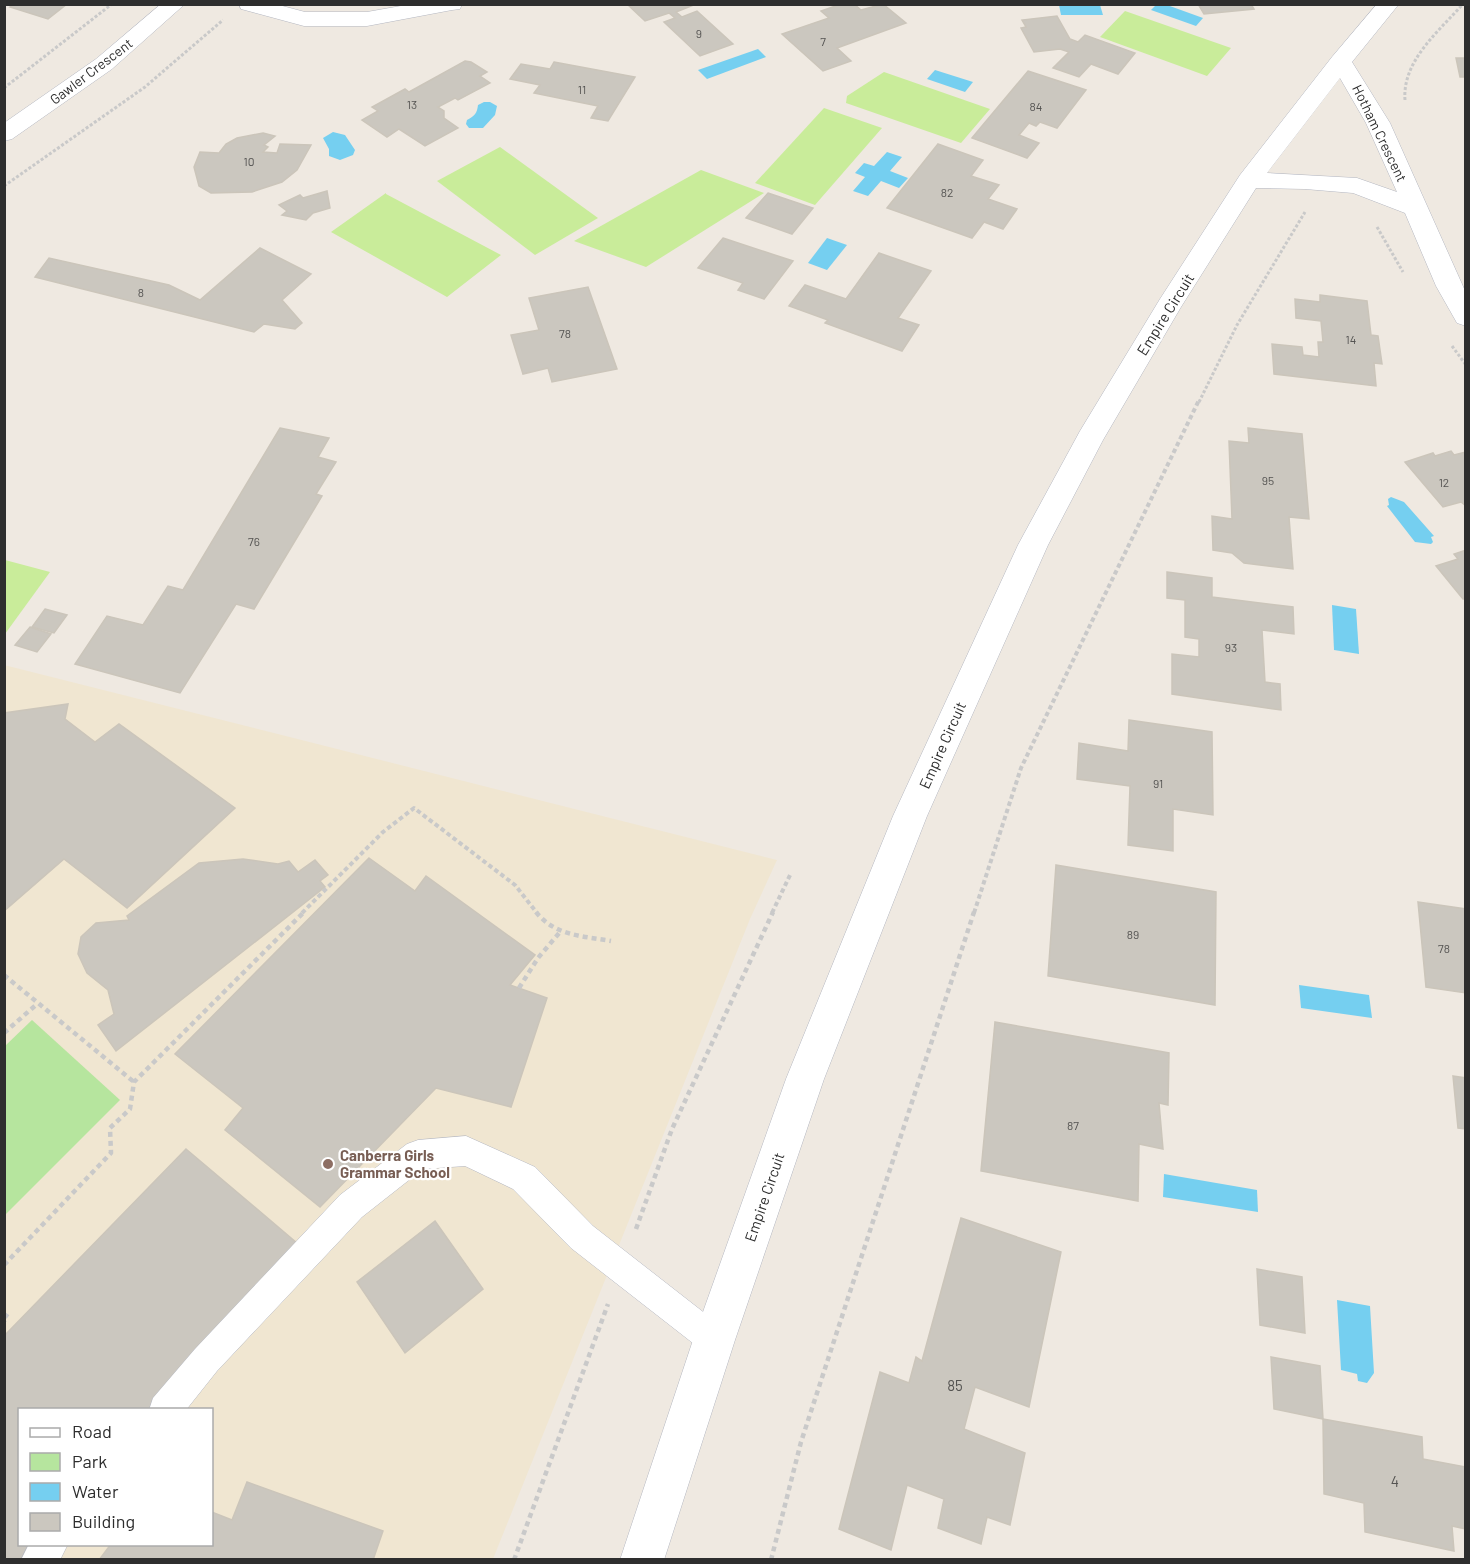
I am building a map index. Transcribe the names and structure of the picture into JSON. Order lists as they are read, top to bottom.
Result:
{
  "streets": {
    "street": ["Gawler Crescent", "Hotham Crescent", "Empire Circuit"]
  },
  "crossings": [
    ["Hotham Crescent", "Empire Circuit"]
  ],
  "places": ["Canberra Girls Grammar School"],
  "house_numbers": [
    "9",
    "7",
    "11",
    "13",
    "84",
    "10",
    "82",
    "8",
    "78",
    "14",
    "95",
    "12",
    "76",
    "93",
    "91",
    "89",
    "78",
    "87",
    "85",
    "4"
  ],
  "legend": [
    "Road",
    "Park",
    "Water",
    "Building"
  ]
}
